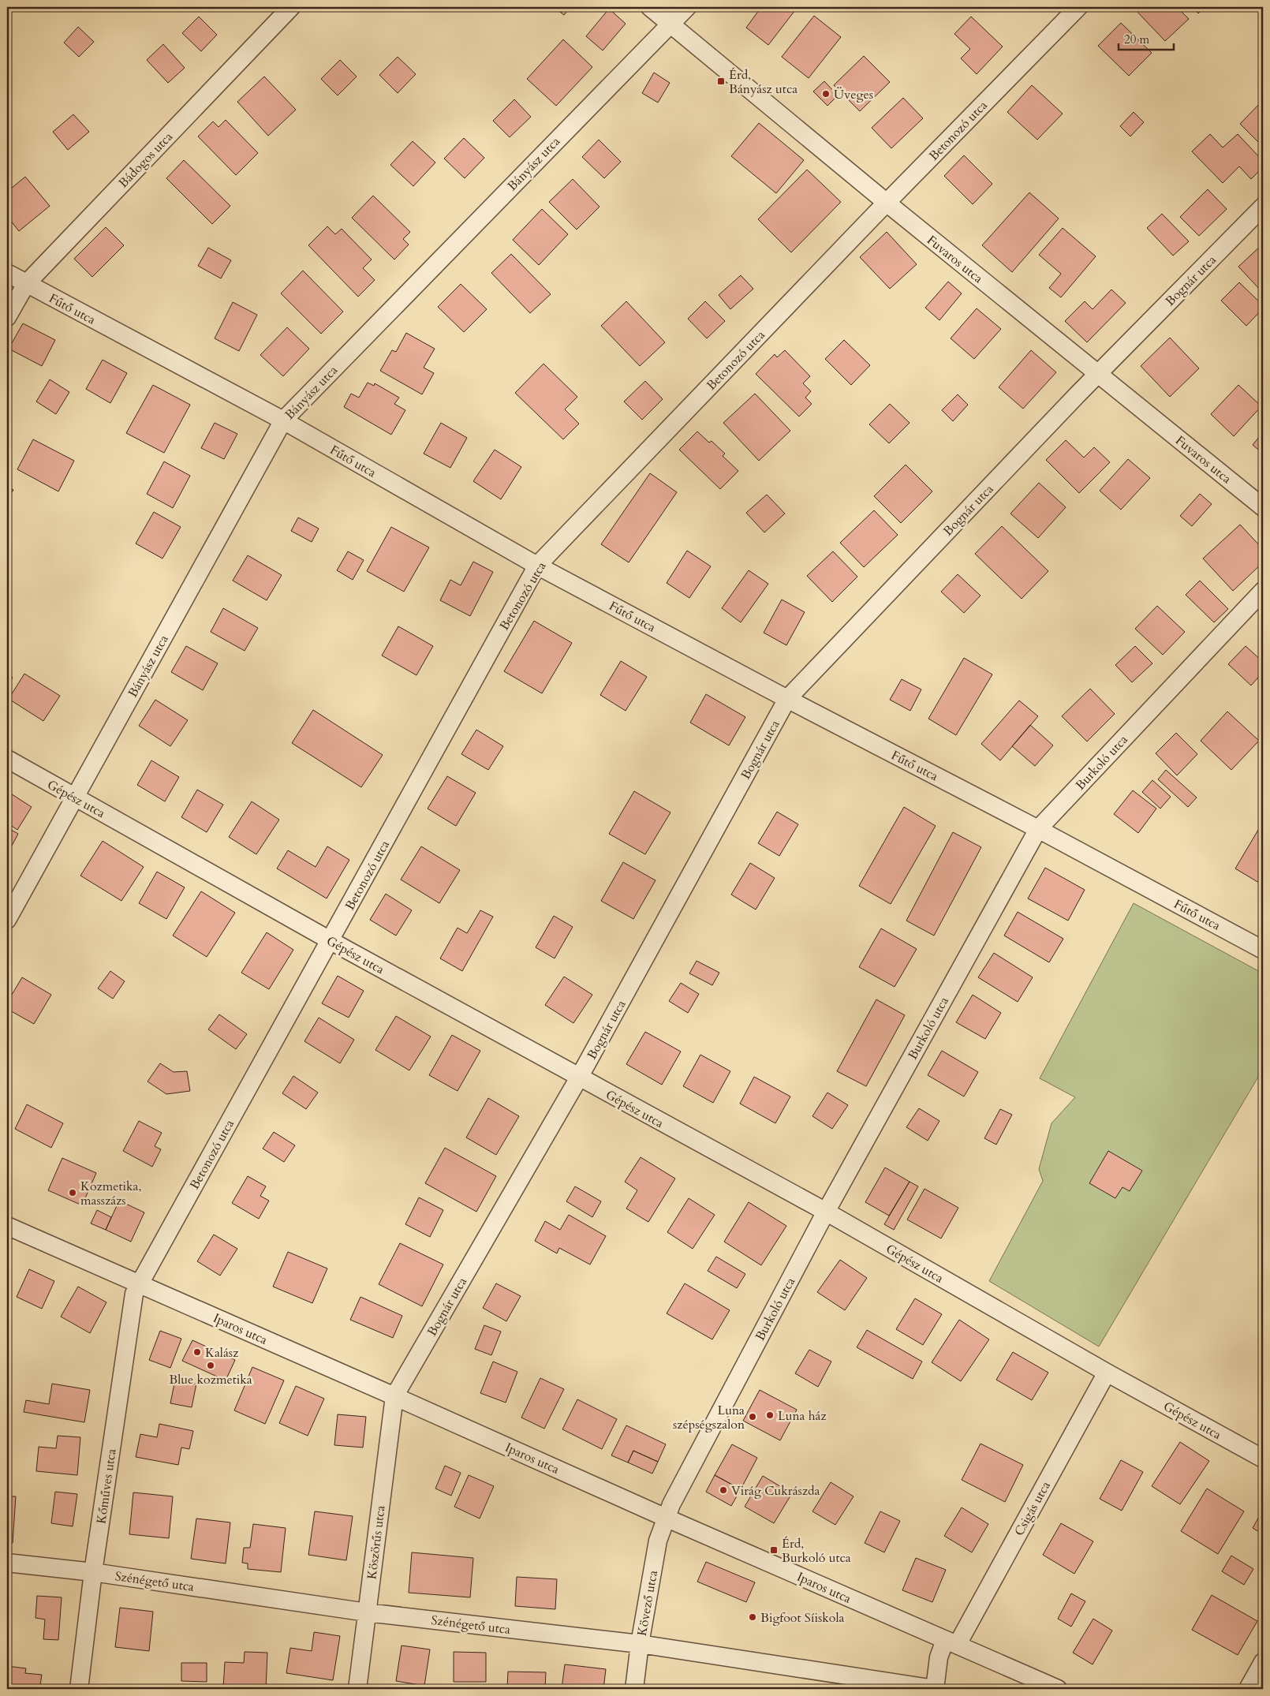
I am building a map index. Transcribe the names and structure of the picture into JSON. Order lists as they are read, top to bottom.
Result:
{
  "streets": {
    "street": [
      "Betonozó utca",
      "Bádogos utca",
      "Bányász utca",
      "Fuvaros utca",
      "Bognár utca",
      "Fűtő utca",
      "Burkoló utca",
      "Gépész utca",
      "Iparos utca",
      "Kőműves utca",
      "Csigás utca",
      "Köszörűs utca",
      "Szénégető utca",
      "Kövező utca"
    ]
  },
  "crossings": [
    ["Betonozó utca", "Fuvaros utca"],
    ["Betonozó utca", "Fűtő utca"],
    ["Betonozó utca", "Gépész utca"],
    ["Betonozó utca", "Iparos utca"],
    ["Betonozó utca", "Kőműves utca"],
    ["Bádogos utca", "Fűtő utca"],
    ["Bányász utca", "Fuvaros utca"],
    ["Bányász utca", "Fűtő utca"],
    ["Bányász utca", "Gépész utca"],
    ["Fuvaros utca", "Bognár utca"],
    ["Bognár utca", "Fűtő utca"],
    ["Bognár utca", "Gépész utca"],
    ["Bognár utca", "Iparos utca"],
    ["Bognár utca", "Köszörűs utca"],
    ["Fűtő utca", "Burkoló utca"],
    ["Burkoló utca", "Gépész utca"],
    ["Burkoló utca", "Iparos utca"],
    ["Burkoló utca", "Kövező utca"],
    ["Gépész utca", "Csigás utca"],
    ["Iparos utca", "Kőműves utca"],
    ["Iparos utca", "Csigás utca"],
    ["Iparos utca", "Köszörűs utca"],
    ["Iparos utca", "Kövező utca"],
    ["Kőműves utca", "Szénégető utca"],
    ["Csigás utca", "Szénégető utca"],
    ["Köszörűs utca", "Szénégető utca"],
    ["Szénégető utca", "Kövező utca"]
  ],
  "places": {
    "transit": ["Érd, Bányász utca", "Érd, Burkoló utca"],
    "other": [
      "Üveges",
      "Kozmetika, masszázs",
      "Kalász",
      "Blue kozmetika",
      "Luna ház",
      "Luna szépségszalon",
      "Virág Cukrászda",
      "Bigfoot Síiskola"
    ]
  },
  "scale_bar": "20 m"
}
